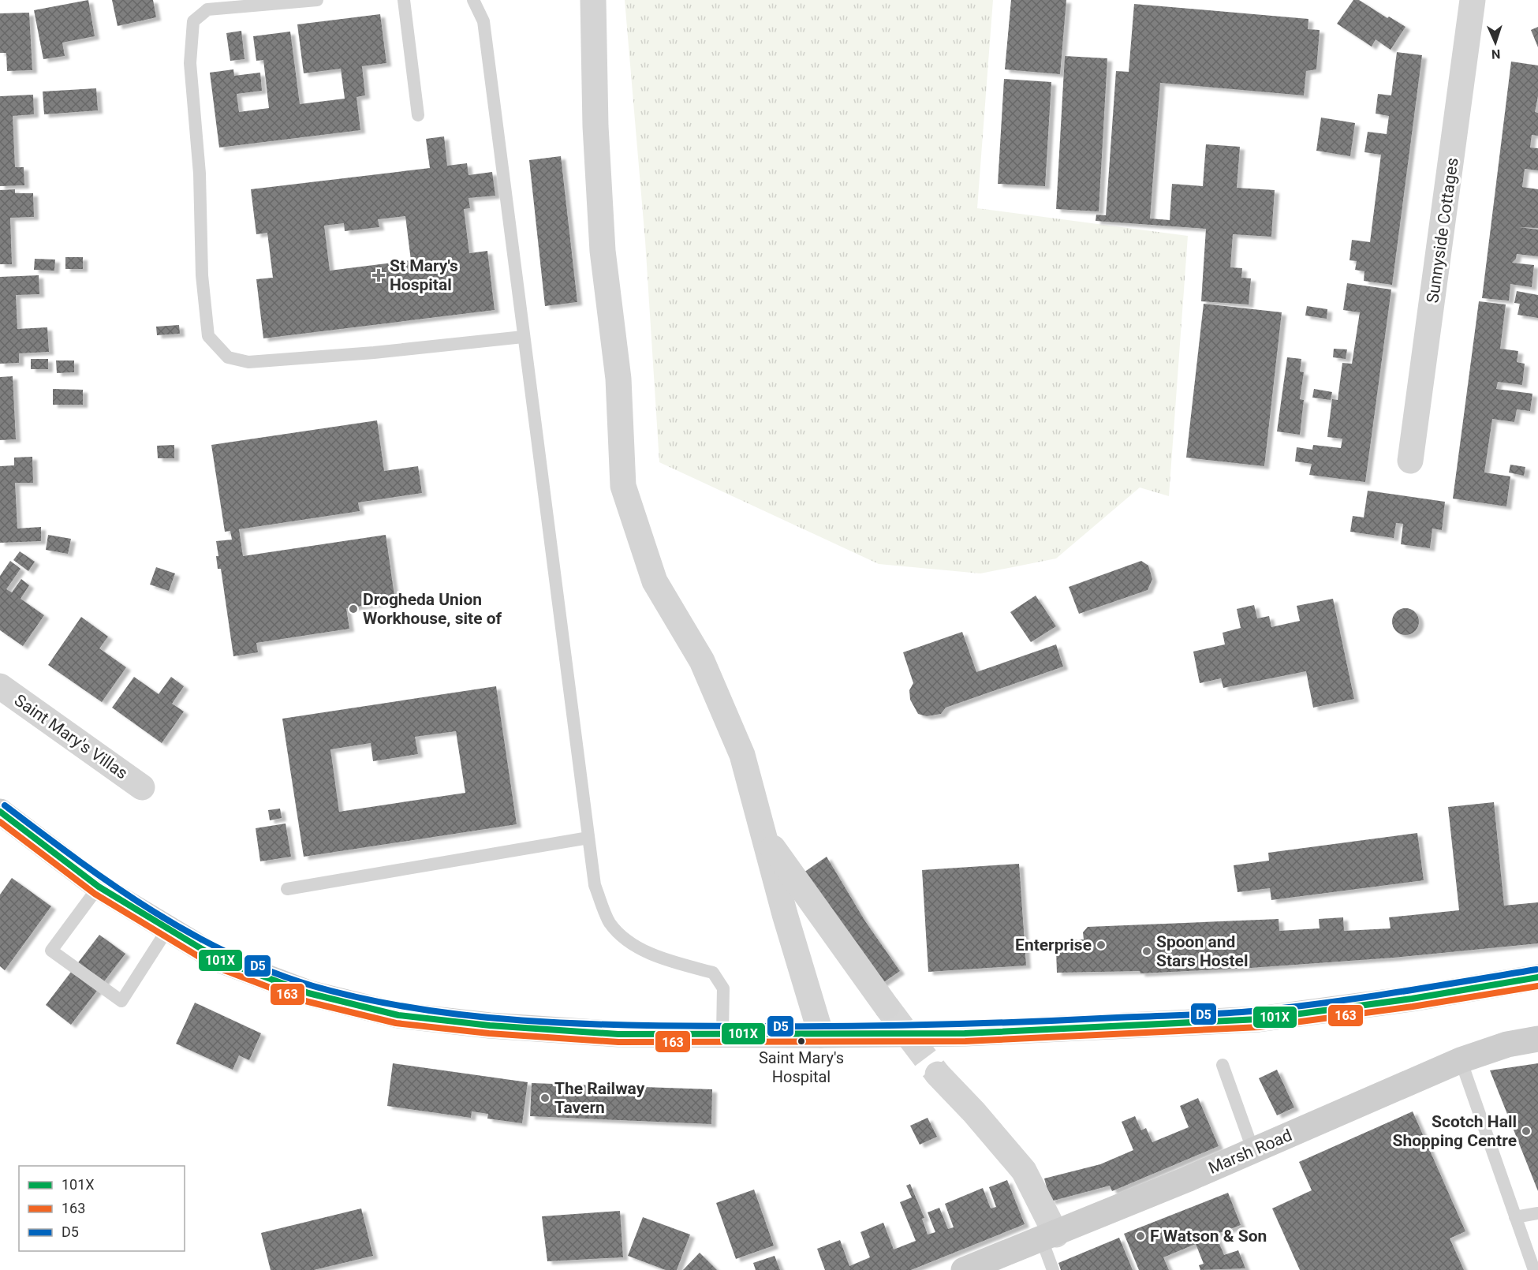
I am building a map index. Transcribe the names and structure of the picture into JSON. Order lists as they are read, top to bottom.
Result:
{
  "streets": {
    "main road": ["Marsh Road"],
    "street": ["Sunnyside Cottages", "Saint Mary's Villas"]
  },
  "places": {
    "health": ["St Mary's Hospital"],
    "other": [
      "Drogheda Union Workhouse, site of",
      "Enterprise",
      "Spoon and Stars Hostel",
      "Saint Mary's Hospital",
      "The Railway Tavern",
      "Scotch Hall Shopping Centre",
      "F Watson & Son"
    ]
  },
  "lines": ["transit line D5", "transit line 101X", "transit line 163"],
  "legend": ["101X", "163", "D5"],
  "north": "bottom"
}
